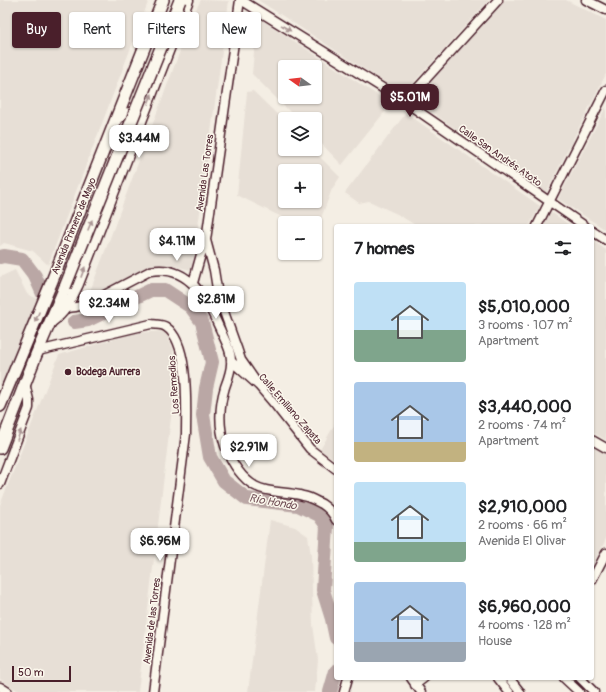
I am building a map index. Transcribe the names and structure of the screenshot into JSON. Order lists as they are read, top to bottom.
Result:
{
  "streets": {
    "highway": ["Avenida Primero de Mayo"],
    "street": [
      "Calle San Andrés Atoto",
      "Avenida Las Torres",
      "Los Remedios",
      "Calle Emiliano Zapata",
      "Avenida de las Torres"
    ]
  },
  "crossings": [
    ["Calle San Andrés Atoto", "Avenida Las Torres"],
    ["Avenida Las Torres", "Calle Emiliano Zapata"],
    ["Avenida Primero de Mayo", "Los Remedios"],
    ["Los Remedios", "Avenida de las Torres"]
  ],
  "one_way": ["Calle San Andrés Atoto"],
  "water": ["Río Hondo"],
  "places": ["Bodega Aurrera"],
  "scale_bar": "50 m",
  "north": "left",
  "page": {
    "chip": [
      "Buy",
      "Rent",
      "Filters",
      "New"
    ],
    "map_buttons": ["+", "−"],
    "price": [
      "$5.01M",
      "$3.44M",
      "$4.11M",
      "$2.81M",
      "$2.34M",
      "$2.91M",
      "$6.96M"
    ],
    "heading": "7 homes",
    "list": [
      {
        "name": "$5,010,000",
        "note": "3 rooms · 107 m² · Apartment"
      },
      {
        "name": "$3,440,000",
        "note": "2 rooms · 74 m² · Apartment"
      },
      {
        "name": "$2,910,000",
        "note": "2 rooms · 66 m² · Avenida El Olivar"
      },
      {
        "name": "$6,960,000",
        "note": "4 rooms · 128 m² · House"
      }
    ],
    "scale": "50 m"
  }
}
